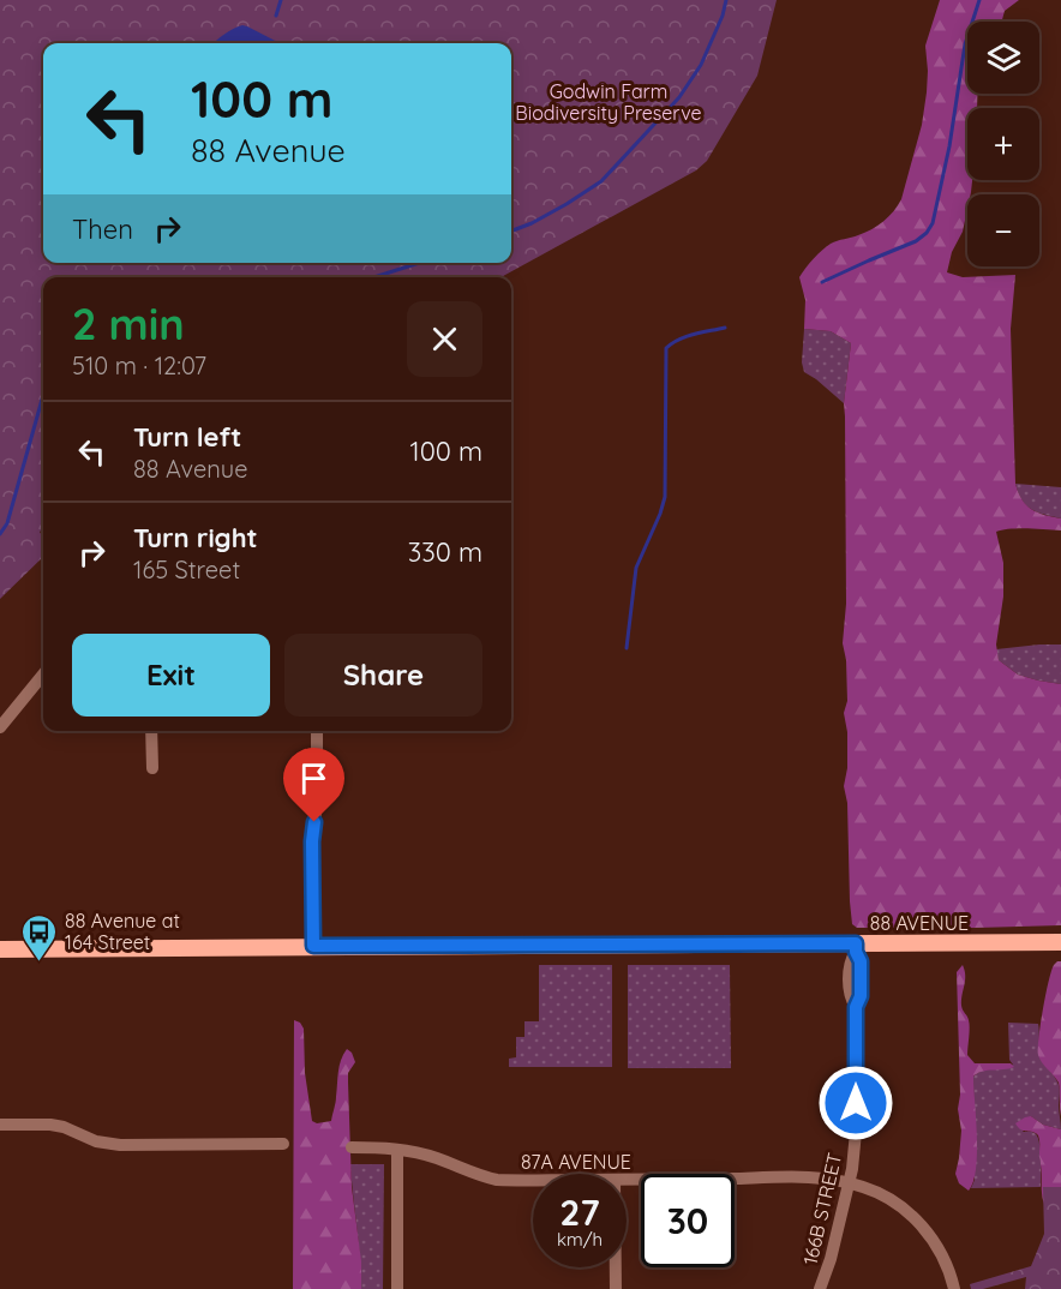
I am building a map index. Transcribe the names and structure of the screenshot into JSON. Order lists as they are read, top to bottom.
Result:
{
  "streets": {
    "main road": ["88 AVENUE"],
    "street": ["87A AVENUE", "166B STREET"]
  },
  "crossings": [
    ["88 AVENUE", "166B STREET"],
    ["87A AVENUE", "166B STREET"]
  ],
  "parks": ["Godwin Farm Biodiversity Preserve"],
  "places": {
    "bus stop": ["88 Avenue at 164 Street"]
  },
  "page": {
    "map_buttons": ["+", "−"],
    "turn": ["100 m", "88 Avenue"],
    "then": "Then",
    "heading": ["2 min", "510 m · 12:07"],
    "list": [
      {
        "name": "Turn left",
        "note": "88 Avenue",
        "value": "100 m"
      },
      {
        "name": "Turn right",
        "note": "165 Street",
        "value": "330 m"
      }
    ],
    "buttons": ["Exit", "Share"],
    "speed": "27 km/h",
    "limit": "30"
  }
}
